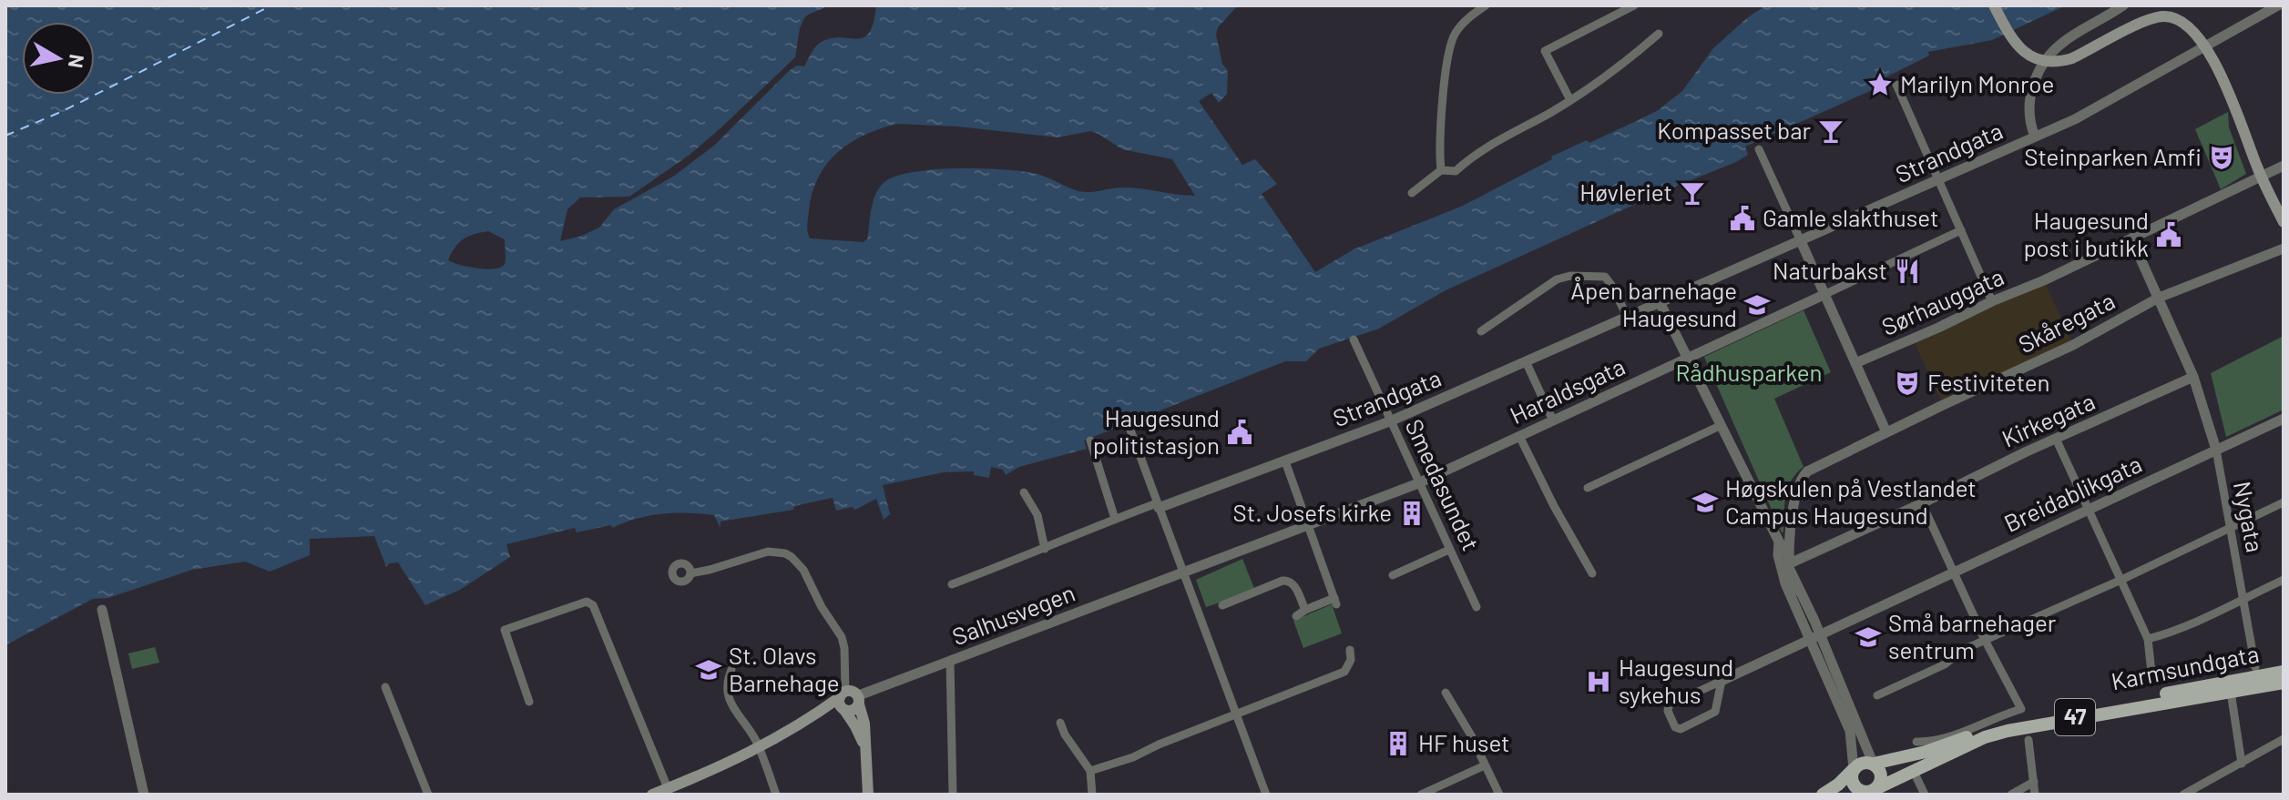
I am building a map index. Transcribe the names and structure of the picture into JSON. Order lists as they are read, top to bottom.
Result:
{
  "streets": {
    "main road": ["Karmsundgata", "47"],
    "street": [
      "Strandgata",
      "Sørhauggata",
      "Skåregata",
      "Haraldsgata",
      "Kirkegata",
      "Smedasundet",
      "Breidablikgata",
      "Nygata",
      "Salhusvegen"
    ]
  },
  "crossings": [
    ["Strandgata", "Smedasundet"],
    ["Sørhauggata", "Nygata"],
    ["Skåregata", "Kirkegata"],
    ["Skåregata", "Nygata"],
    ["Haraldsgata", "Smedasundet"],
    ["Haraldsgata", "Salhusvegen"],
    ["Kirkegata", "Nygata"],
    ["Breidablikgata", "Nygata"],
    ["Karmsundgata", "47"]
  ],
  "parks": ["Rådhusparken"],
  "places": {
    "place": ["Marilyn Monroe"],
    "bar": ["Kompasset bar", "Høvleriet"],
    "theatre": ["Steinparken Amfi", "Festiviteten"],
    "public building": ["Gamle slakthuset", "Haugesund post i butikk", "Haugesund politistasjon"],
    "restaurant": ["Naturbakst"],
    "school or university": [
      "Åpen barnehage Haugesund",
      "Høgskulen på Vestlandet Campus Haugesund",
      "Små barnehager sentrum",
      "St. Olavs Barnehage"
    ],
    "building": ["St. Josefs kirke", "HF huset"],
    "hospital": ["Haugesund sykehus"]
  },
  "north": "right"
}
